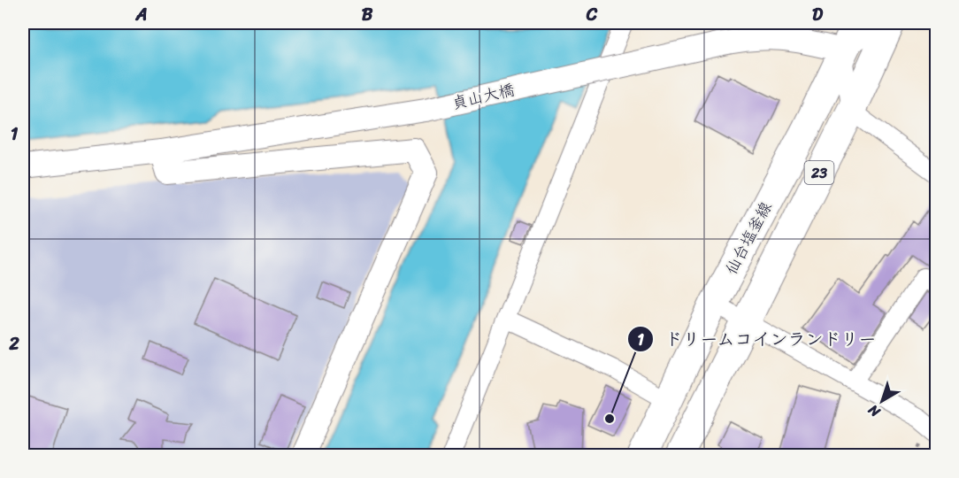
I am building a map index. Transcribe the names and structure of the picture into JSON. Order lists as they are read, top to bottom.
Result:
{
  "streets": {
    "main road": ["23", "仙台塩釜線"],
    "street": ["貞山大橋"]
  },
  "crossings": [
    ["貞山大橋", "仙台塩釜線"]
  ],
  "places": ["ドリームコインランドリー"],
  "north": "bottom left",
  "grid": {
    "columns": [
      "A",
      "B",
      "C",
      "D"
    ],
    "rows": ["1", "2"]
  }
}
